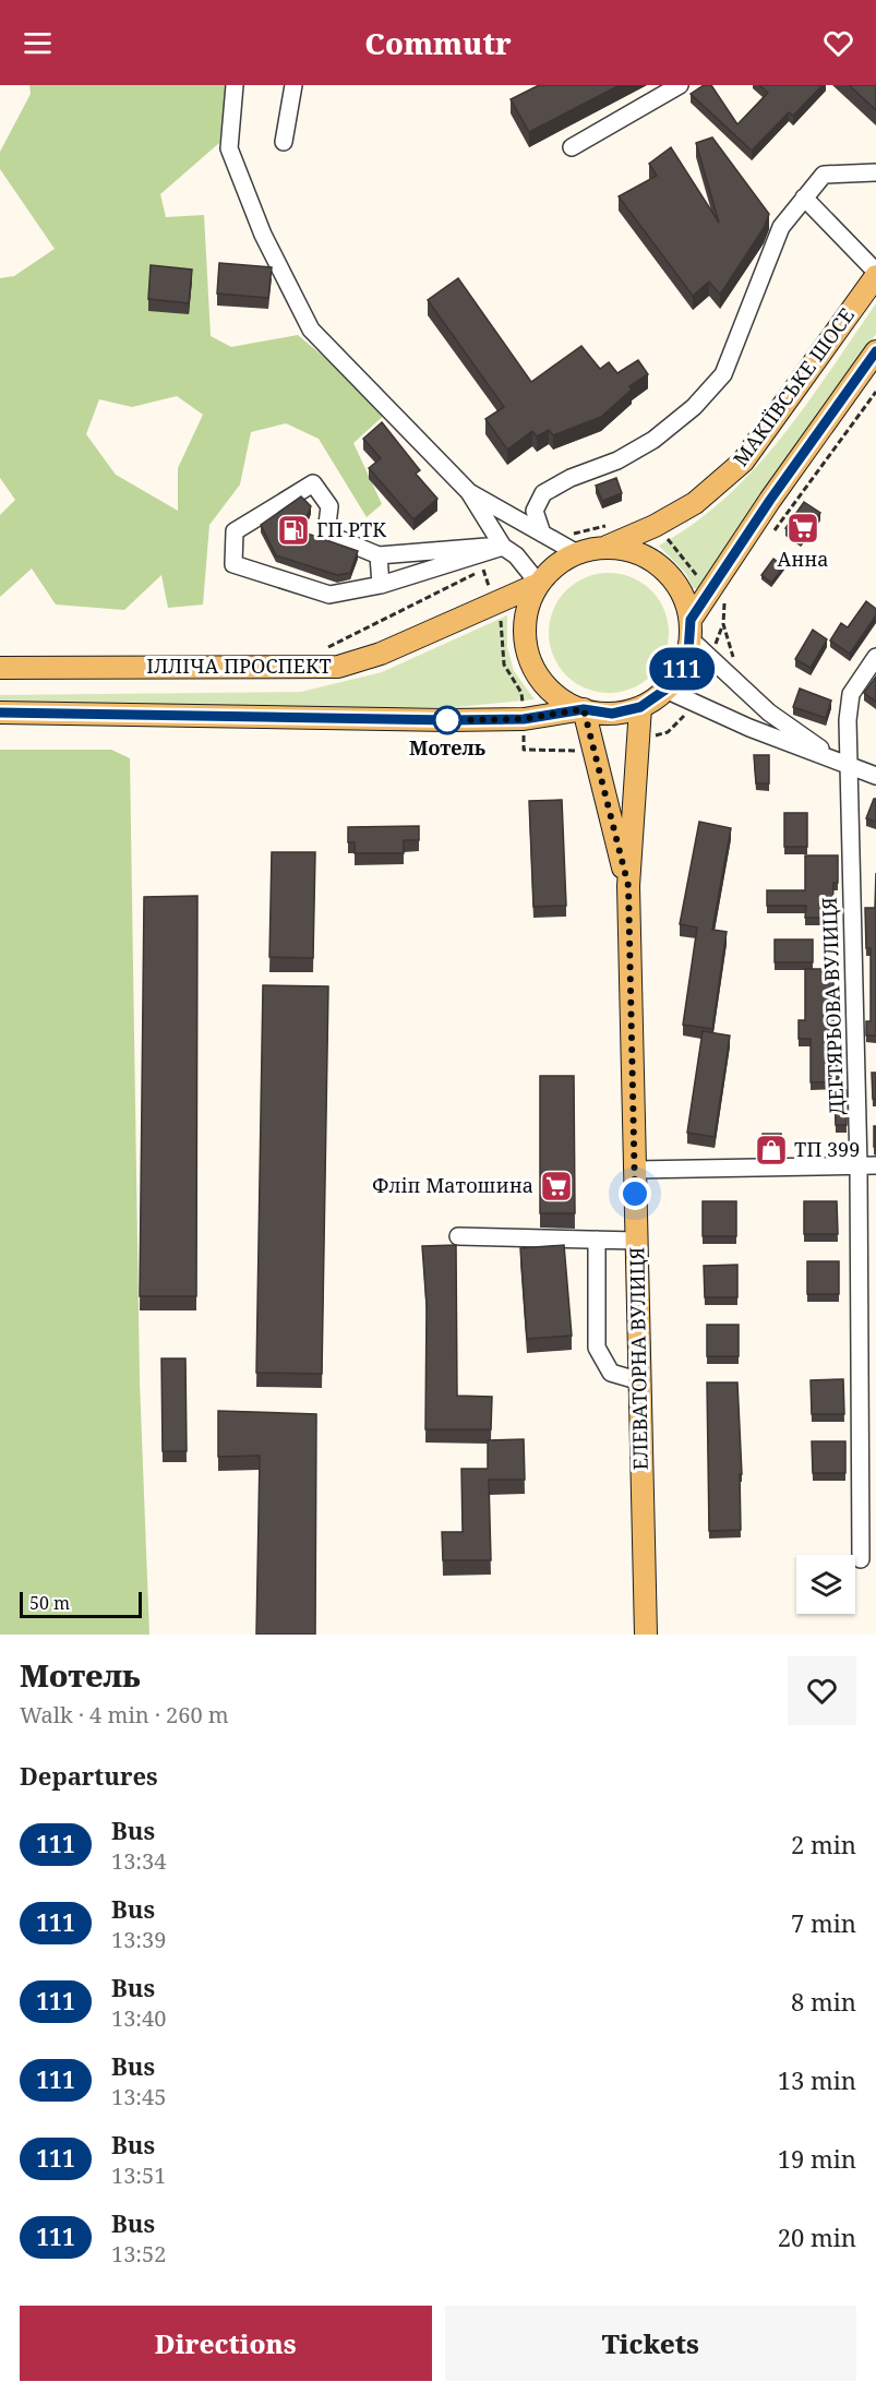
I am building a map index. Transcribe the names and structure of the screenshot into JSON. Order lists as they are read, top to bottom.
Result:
{
  "streets": {
    "main road": ["МАКІЇВСЬКЕ ШОСЕ", "ІЛЛІЧА ПРОСПЕКТ", "ЕЛЕВАТОРНА ВУЛИЦЯ"],
    "street": ["ДЕГТЯРЬОВА ВУЛИЦЯ"]
  },
  "crossings": [
    ["МАКІЇВСЬКЕ ШОСЕ", "ІЛЛІЧА ПРОСПЕКТ"],
    ["МАКІЇВСЬКЕ ШОСЕ", "ЕЛЕВАТОРНА ВУЛИЦЯ"],
    ["ІЛЛІЧА ПРОСПЕКТ", "ЕЛЕВАТОРНА ВУЛИЦЯ"]
  ],
  "places": {
    "supermarket": ["Анна", "Фліп Матошина"],
    "fuel station": ["ГП РТК"],
    "other": ["Мотель"],
    "shop": ["ТП 399"]
  },
  "lines": ["bus line 111"],
  "scale_bar": "50 m",
  "page": {
    "header": "Commutr",
    "on_map": "111",
    "scale": "50 m",
    "heading": [
      ["Мотель", "Walk · 4 min · 260 m"],
      "Departures"
    ],
    "list": [
      {
        "mark": "111",
        "name": "Bus",
        "note": "13:34",
        "value": "2 min"
      },
      {
        "mark": "111",
        "name": "Bus",
        "note": "13:39",
        "value": "7 min"
      },
      {
        "mark": "111",
        "name": "Bus",
        "note": "13:40",
        "value": "8 min"
      },
      {
        "mark": "111",
        "name": "Bus",
        "note": "13:45",
        "value": "13 min"
      },
      {
        "mark": "111",
        "name": "Bus",
        "note": "13:51",
        "value": "19 min"
      },
      {
        "mark": "111",
        "name": "Bus",
        "note": "13:52",
        "value": "20 min"
      }
    ],
    "buttons": ["Directions", "Tickets"]
  }
}
